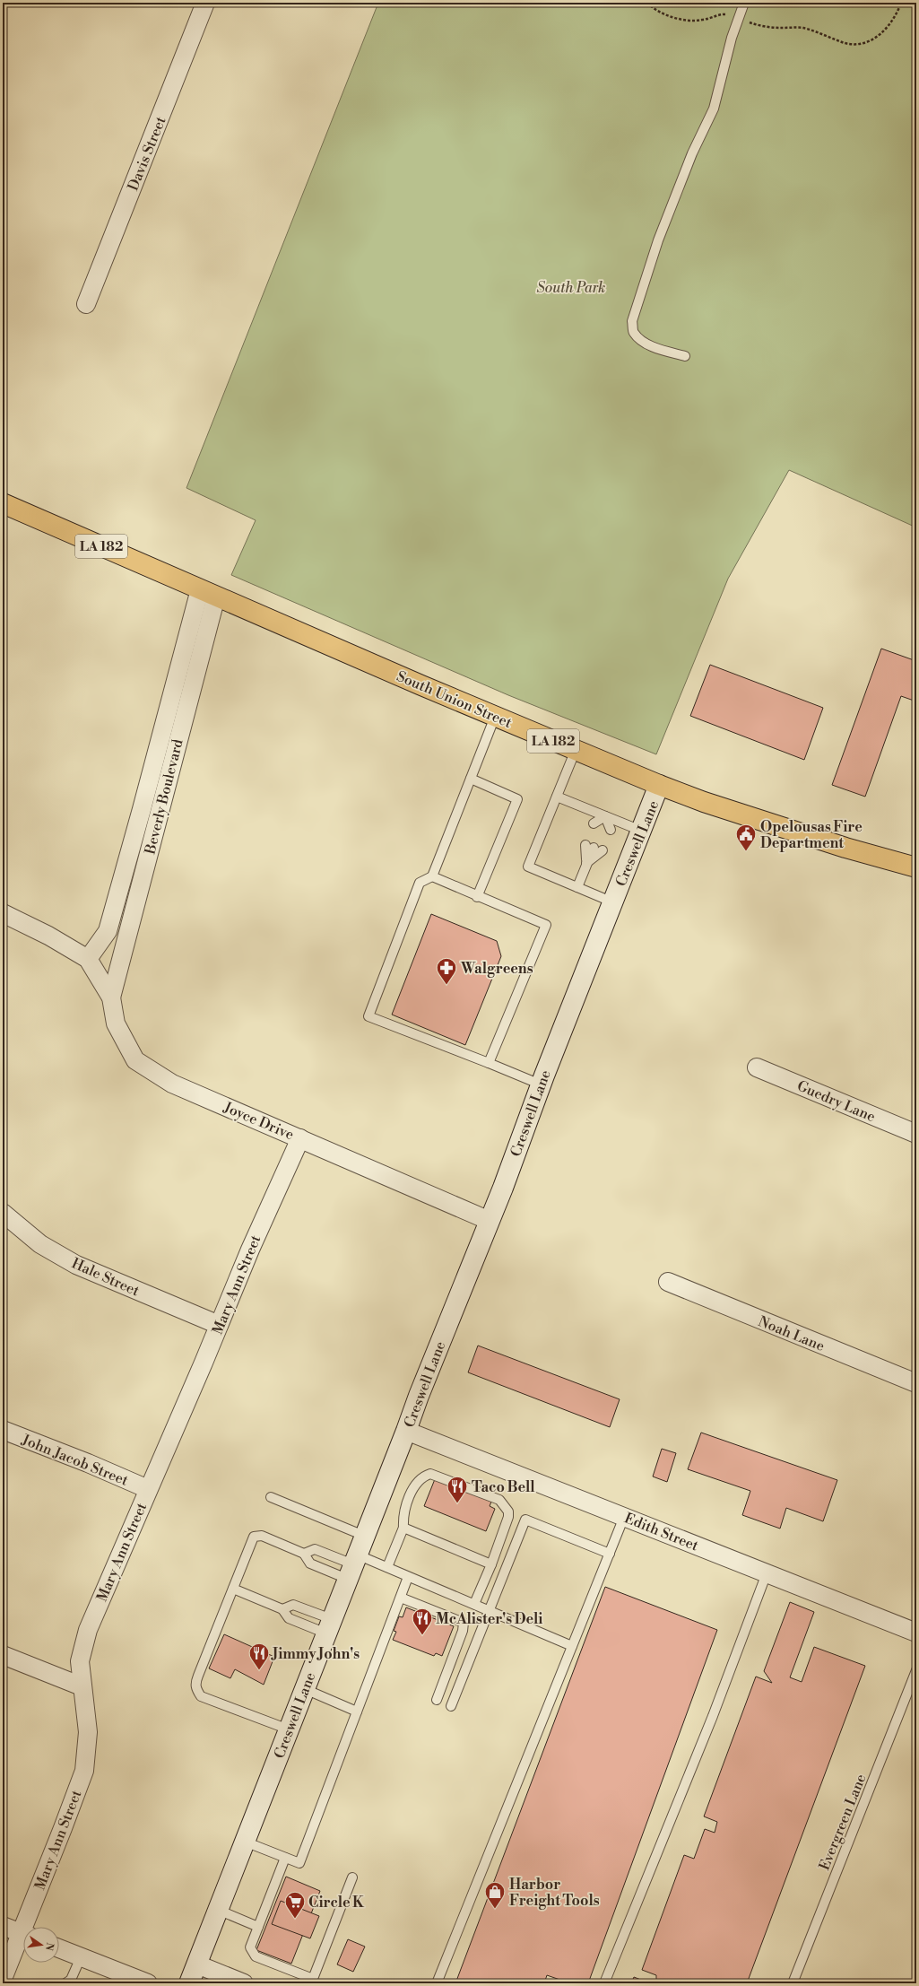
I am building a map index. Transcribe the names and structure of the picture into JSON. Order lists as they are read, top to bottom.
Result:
{
  "streets": {
    "main road": ["LA 182", "South Union Street", "Creswell Lane"],
    "street": [
      "Davis Street",
      "Beverly Boulevard",
      "Guedry Lane",
      "Joyce Drive",
      "Hale Street",
      "Mary Ann Street",
      "Noah Lane",
      "John Jacob Street",
      "Edith Street"
    ],
    "lane": ["Evergreen Lane"]
  },
  "crossings": [
    ["South Union Street", "Beverly Boulevard"],
    ["South Union Street", "Creswell Lane"],
    ["Beverly Boulevard", "Joyce Drive"],
    ["Creswell Lane", "Joyce Drive"],
    ["Creswell Lane", "Edith Street"],
    ["Joyce Drive", "Mary Ann Street"],
    ["Hale Street", "Mary Ann Street"],
    ["Mary Ann Street", "John Jacob Street"]
  ],
  "parks": ["South Park"],
  "places": {
    "public building": ["Opelousas Fire Department"],
    "pharmacy": ["Walgreens"],
    "restaurant": ["Taco Bell", "McAlister's Deli", "Jimmy John's"],
    "shop": ["Harbor Freight Tools"],
    "supermarket": ["Circle K"]
  },
  "north": "right"
}
